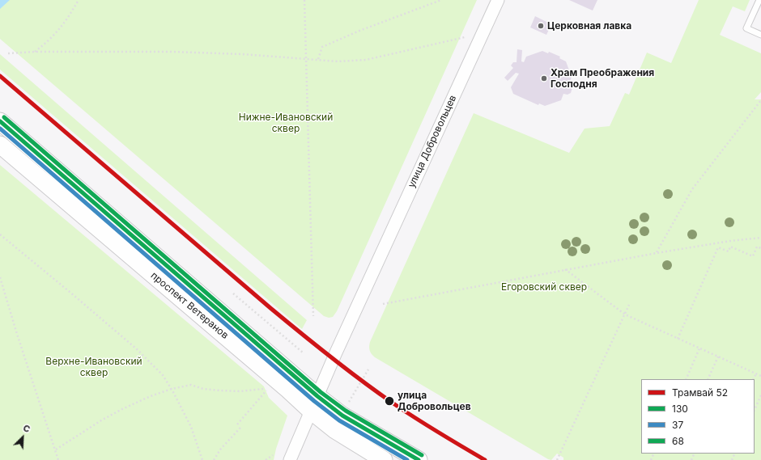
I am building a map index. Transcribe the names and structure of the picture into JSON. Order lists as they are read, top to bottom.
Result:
{
  "streets": {
    "main road": ["проспект Ветеранов"],
    "street": ["улица Добровольцев"]
  },
  "crossings": [
    ["улица Добровольцев", "проспект Ветеранов"]
  ],
  "parks": ["Нижне-Ивановский сквер", "Егоровский сквер", "Верхне-Ивановский сквер"],
  "places": ["Церковная лавка", "Храм Преображения Господня", "улица Добровольцев"],
  "lines": [
    "tram line 52",
    "transit line 68",
    "transit line 130",
    "transit line 37"
  ],
  "legend": [
    "Трамвай 52",
    "130",
    "37",
    "68"
  ],
  "north": "top right"
}
